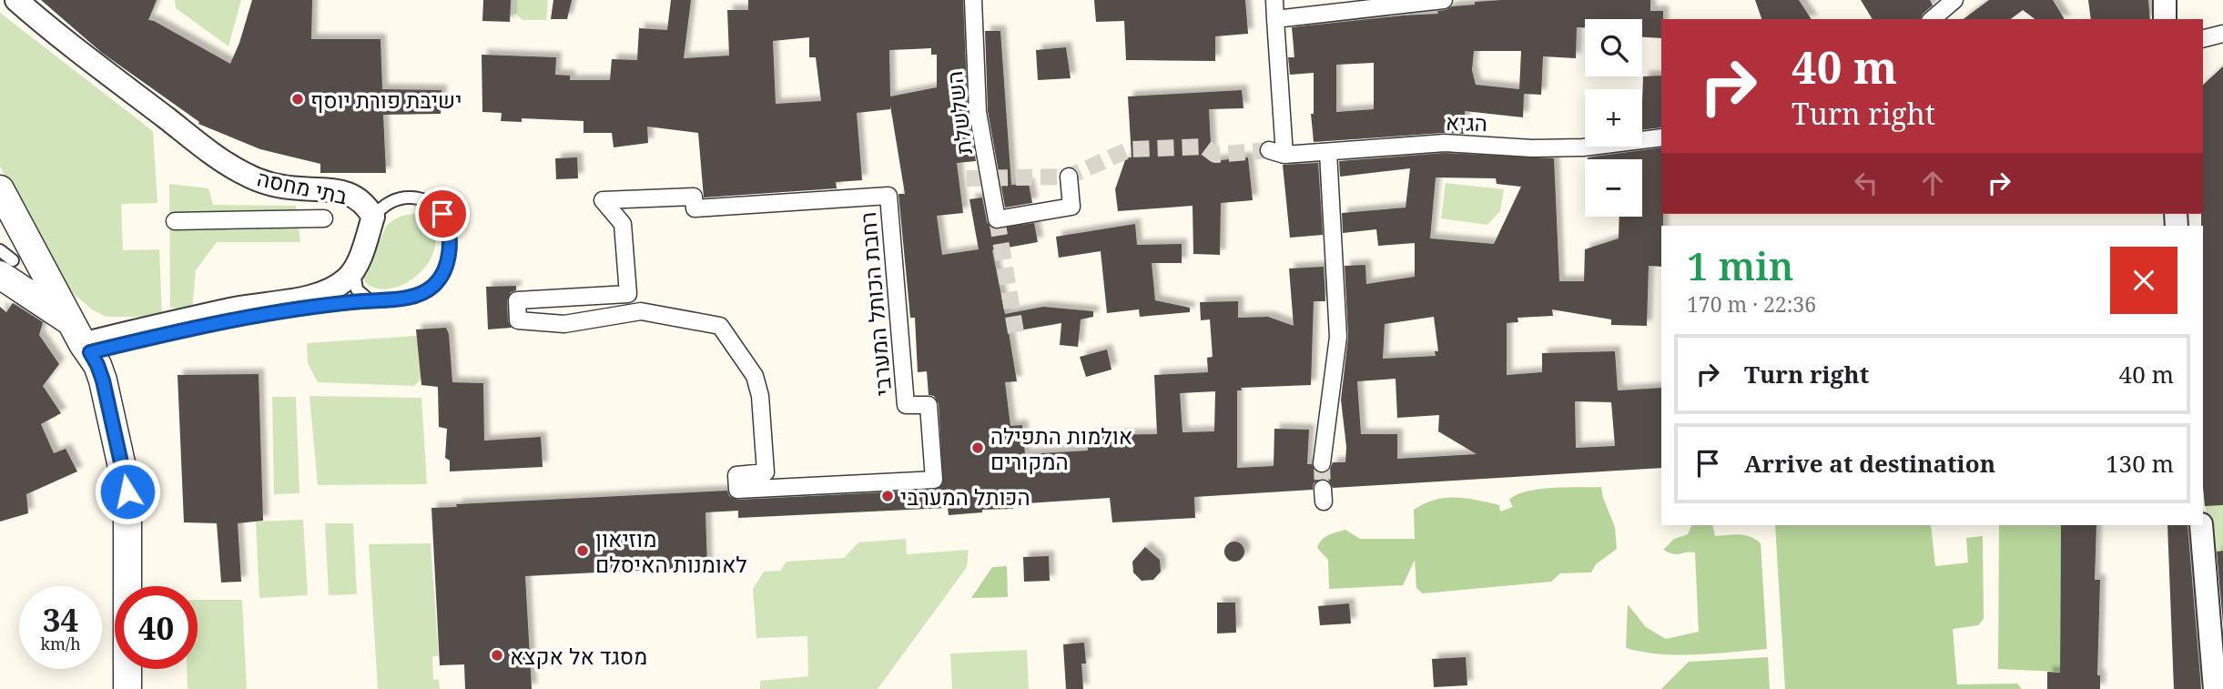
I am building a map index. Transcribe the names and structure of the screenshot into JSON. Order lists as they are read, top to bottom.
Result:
{
  "streets": {
    "street": [
      "השלשלת",
      "הגיא",
      "בתי מחסה",
      "רחבת הכותל המערבי"
    ]
  },
  "places": [
    "ישיבת פורת יוסף",
    "אולמות התפילה המקורים",
    "הכותל המערבי",
    "מוזיאון לאומנות האיסלם",
    "מסגד אל אקצא"
  ],
  "page": {
    "map_buttons": ["+", "−"],
    "turn": ["40 m", "Turn right"],
    "heading": ["1 min", "170 m · 22:36"],
    "list": [
      {
        "name": "Turn right",
        "value": "40 m"
      },
      {
        "name": "Arrive at destination",
        "value": "130 m"
      }
    ],
    "speed": "34 km/h",
    "limit": "40"
  }
}
